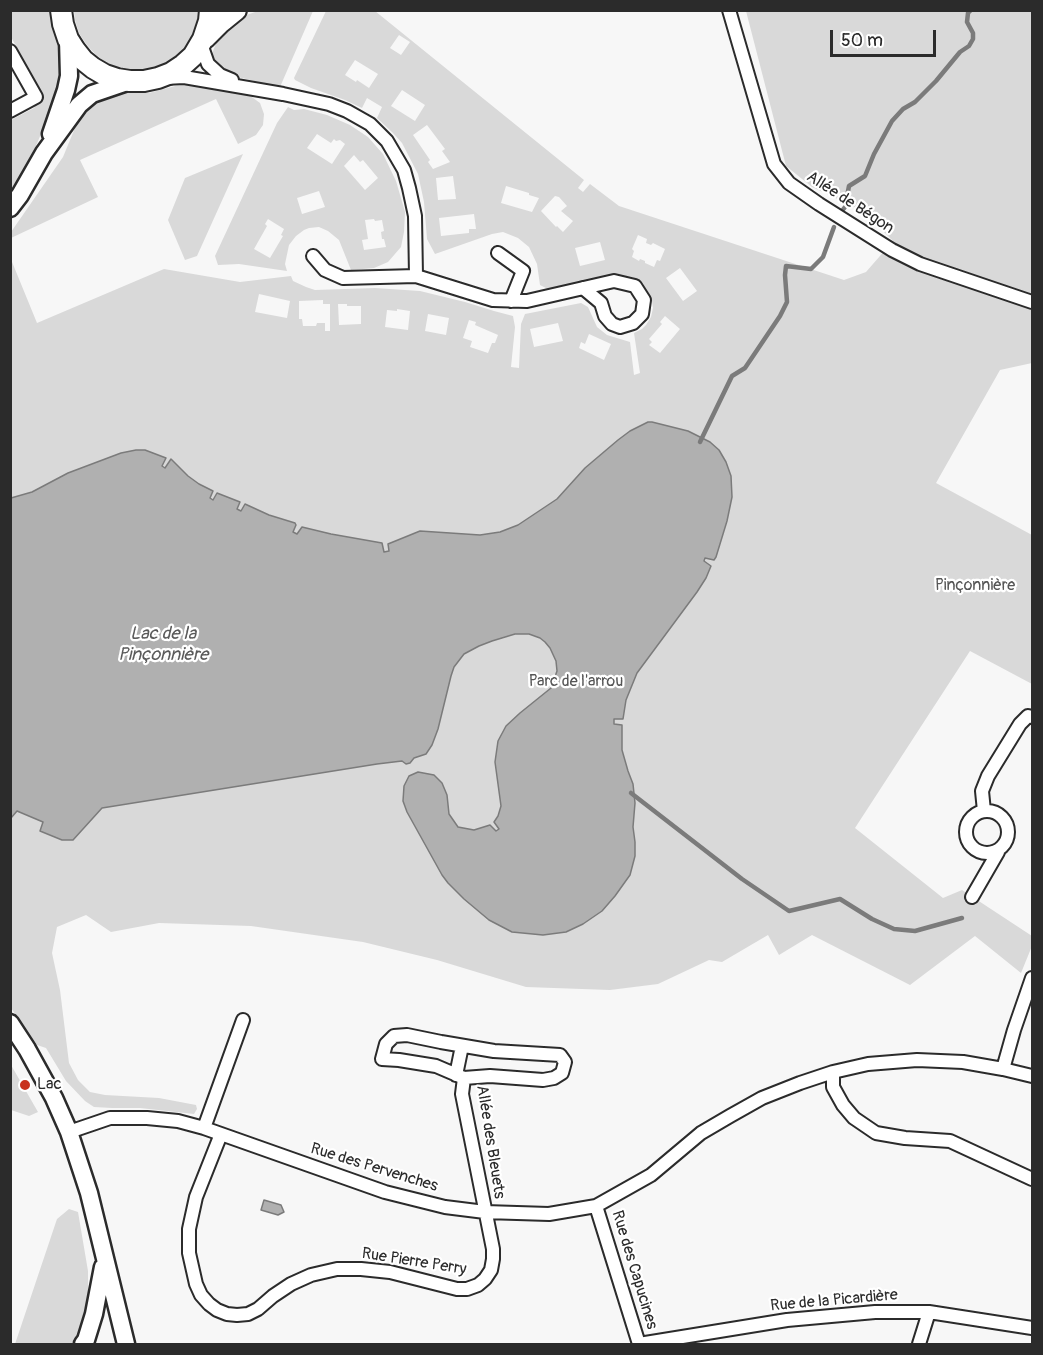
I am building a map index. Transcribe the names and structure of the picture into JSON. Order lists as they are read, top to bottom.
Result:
{
  "streets": {
    "street": [
      "Allée de Bégon",
      "Allée des Bleuets",
      "Rue des Pervenches",
      "Rue Pierre Perry",
      "Rue des Capucines",
      "Rue de la Picardière"
    ]
  },
  "crossings": [
    ["Allée des Bleuets", "Rue des Pervenches"],
    ["Allée des Bleuets", "Rue Pierre Perry"],
    ["Rue des Pervenches", "Rue Pierre Perry"],
    ["Rue des Pervenches", "Rue des Capucines"],
    ["Rue des Capucines", "Rue de la Picardière"]
  ],
  "water": ["Lac de la Pinçonnière"],
  "parks": ["Pinçonnière", "Parc de l'arrou"],
  "places": ["Lac"],
  "scale_bar": "50 m"
}
